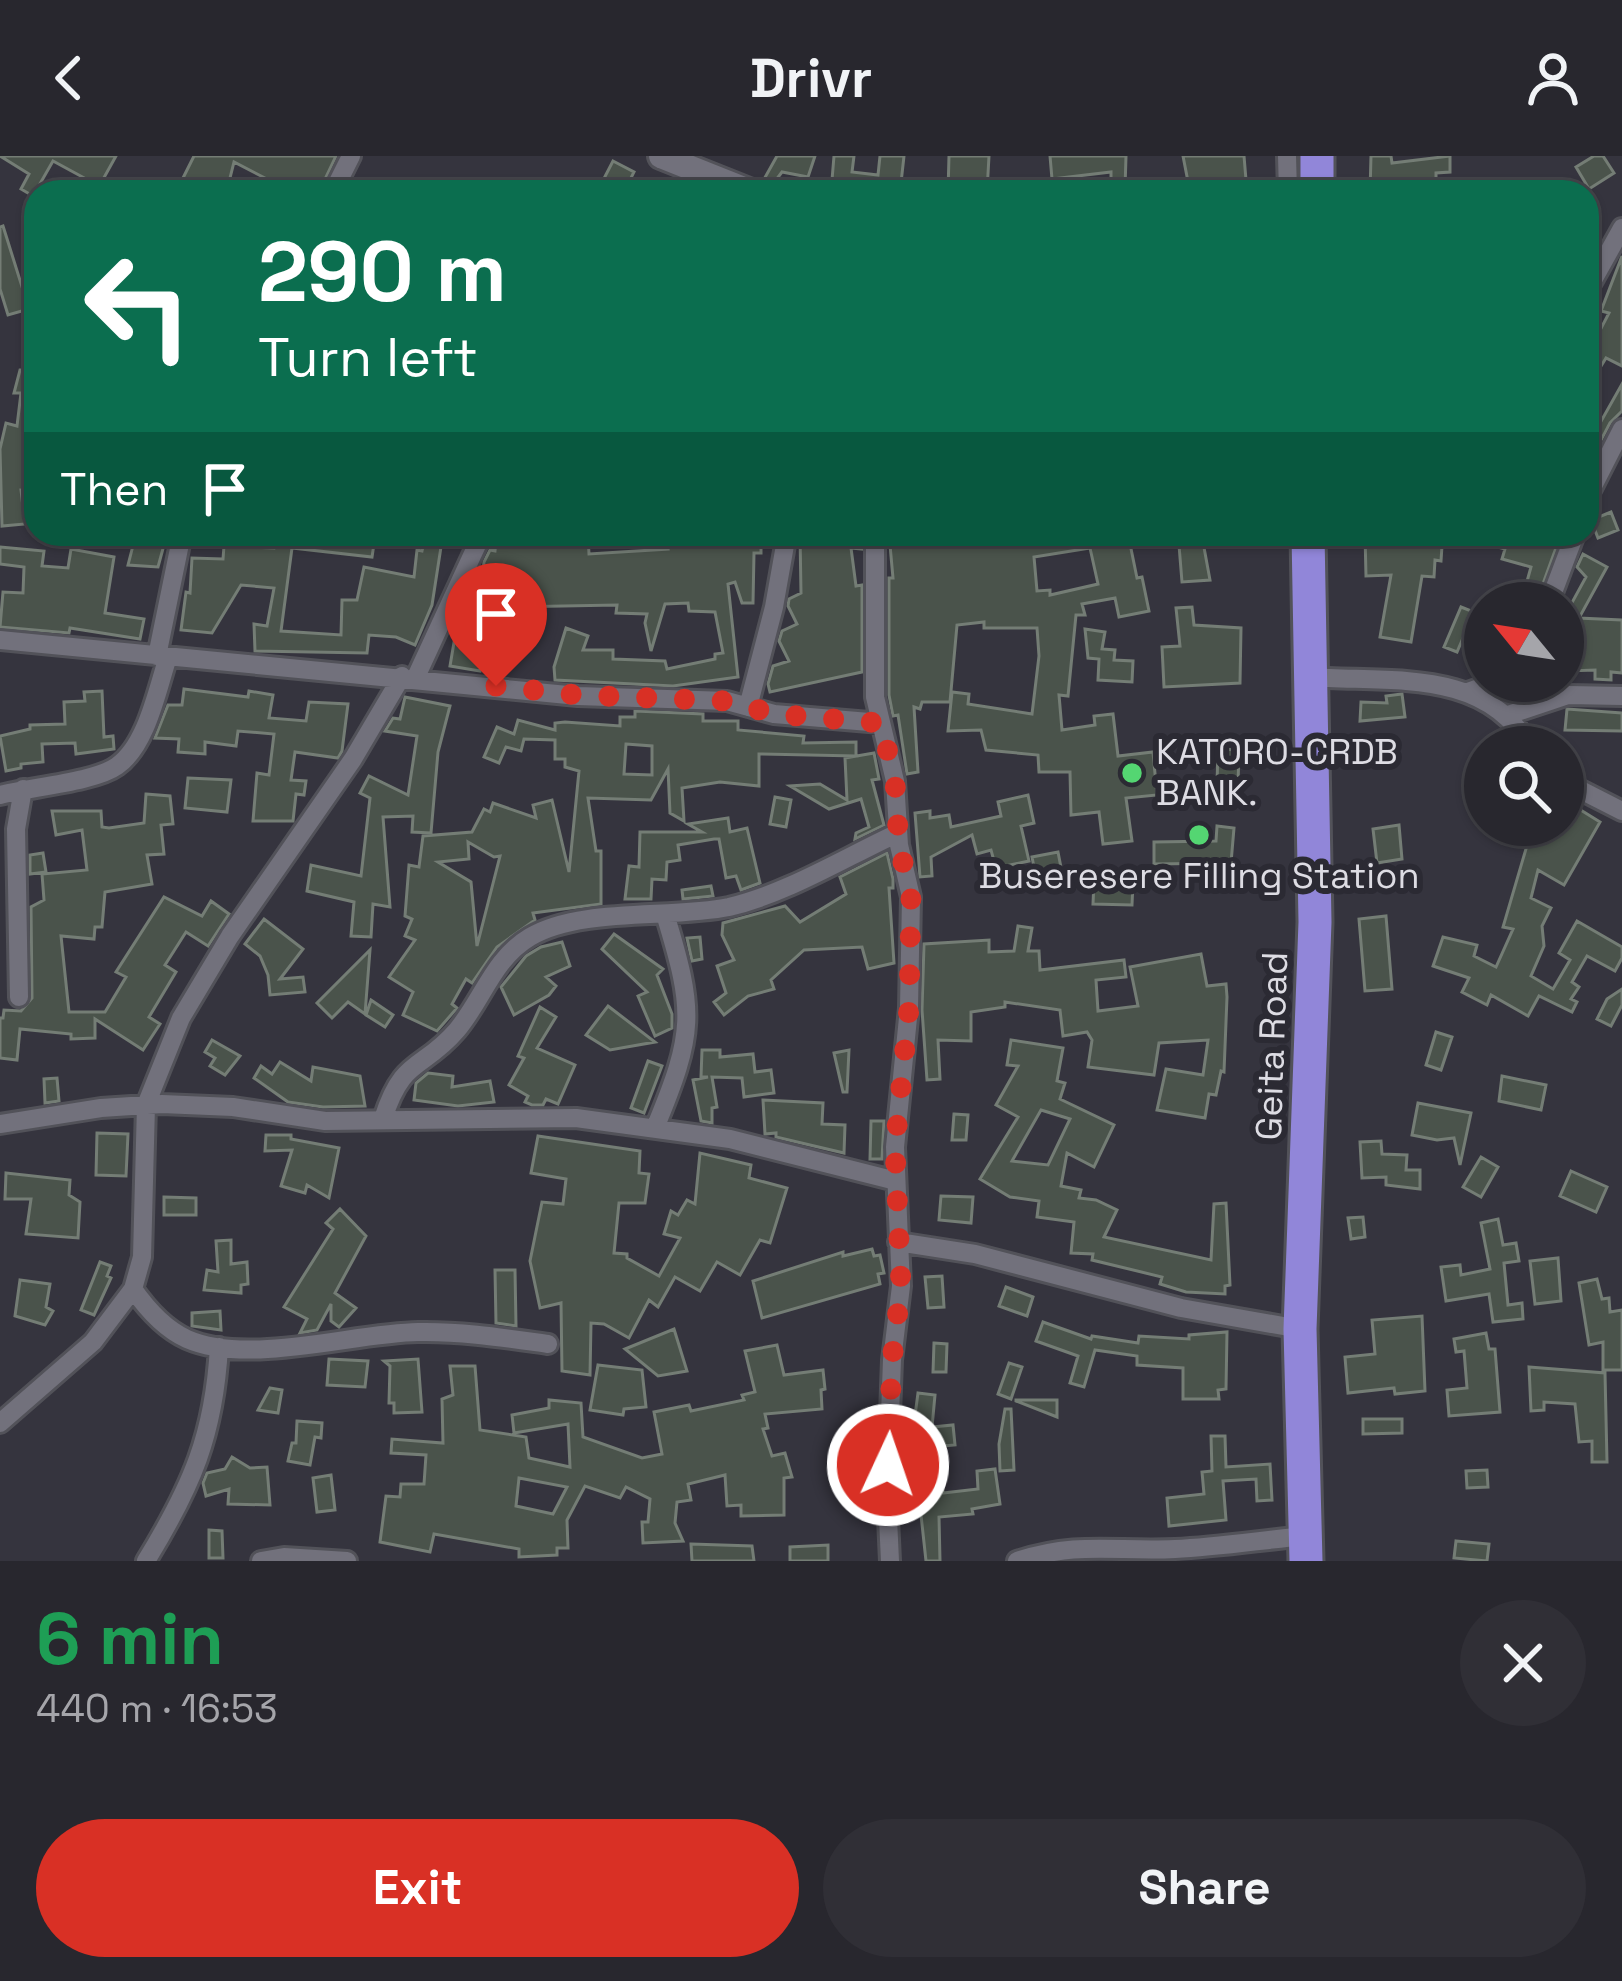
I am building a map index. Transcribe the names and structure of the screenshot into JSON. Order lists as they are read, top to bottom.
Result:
{
  "streets": {
    "highway": ["Geita Road"]
  },
  "places": ["KATORO-CRDB BANK.", "Buseresere Filling Station"],
  "north": "top left",
  "page": {
    "header": "Drivr",
    "turn": ["290 m", "Turn left"],
    "then": "Then",
    "heading": ["6 min", "440 m · 16:53"],
    "buttons": ["Exit", "Share"]
  }
}
